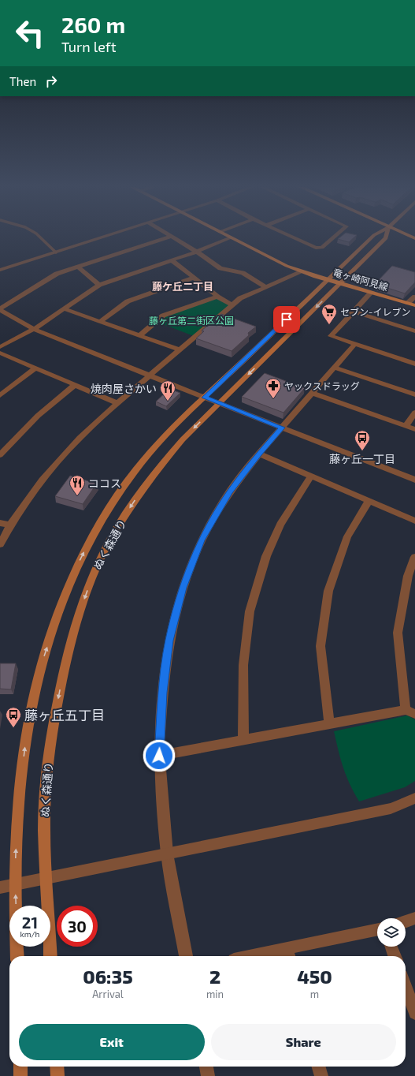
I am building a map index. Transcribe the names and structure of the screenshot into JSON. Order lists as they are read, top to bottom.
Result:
{
  "streets": {
    "main road": ["竜ヶ崎阿見線", "ぬく森通り"]
  },
  "crossings": [
    ["竜ヶ崎阿見線", "ぬく森通り"]
  ],
  "districts": ["藤ケ丘二丁目"],
  "parks": ["藤ヶ丘第二街区公園"],
  "places": {
    "supermarket": ["セブン-イレブン"],
    "pharmacy": ["ヤックスドラッグ"],
    "restaurant": ["焼肉屋さかい", "ココス"],
    "bus stop": ["藤ヶ丘一丁目", "藤ヶ丘五丁目"]
  },
  "page": {
    "turn": ["260 m", "Turn left"],
    "then": "Then",
    "speed": "21 km/h",
    "limit": "30",
    "eta": [
      "06:35",
      "Arrival",
      "2",
      "min",
      "450",
      "m"
    ],
    "buttons": ["Exit", "Share"]
  }
}
